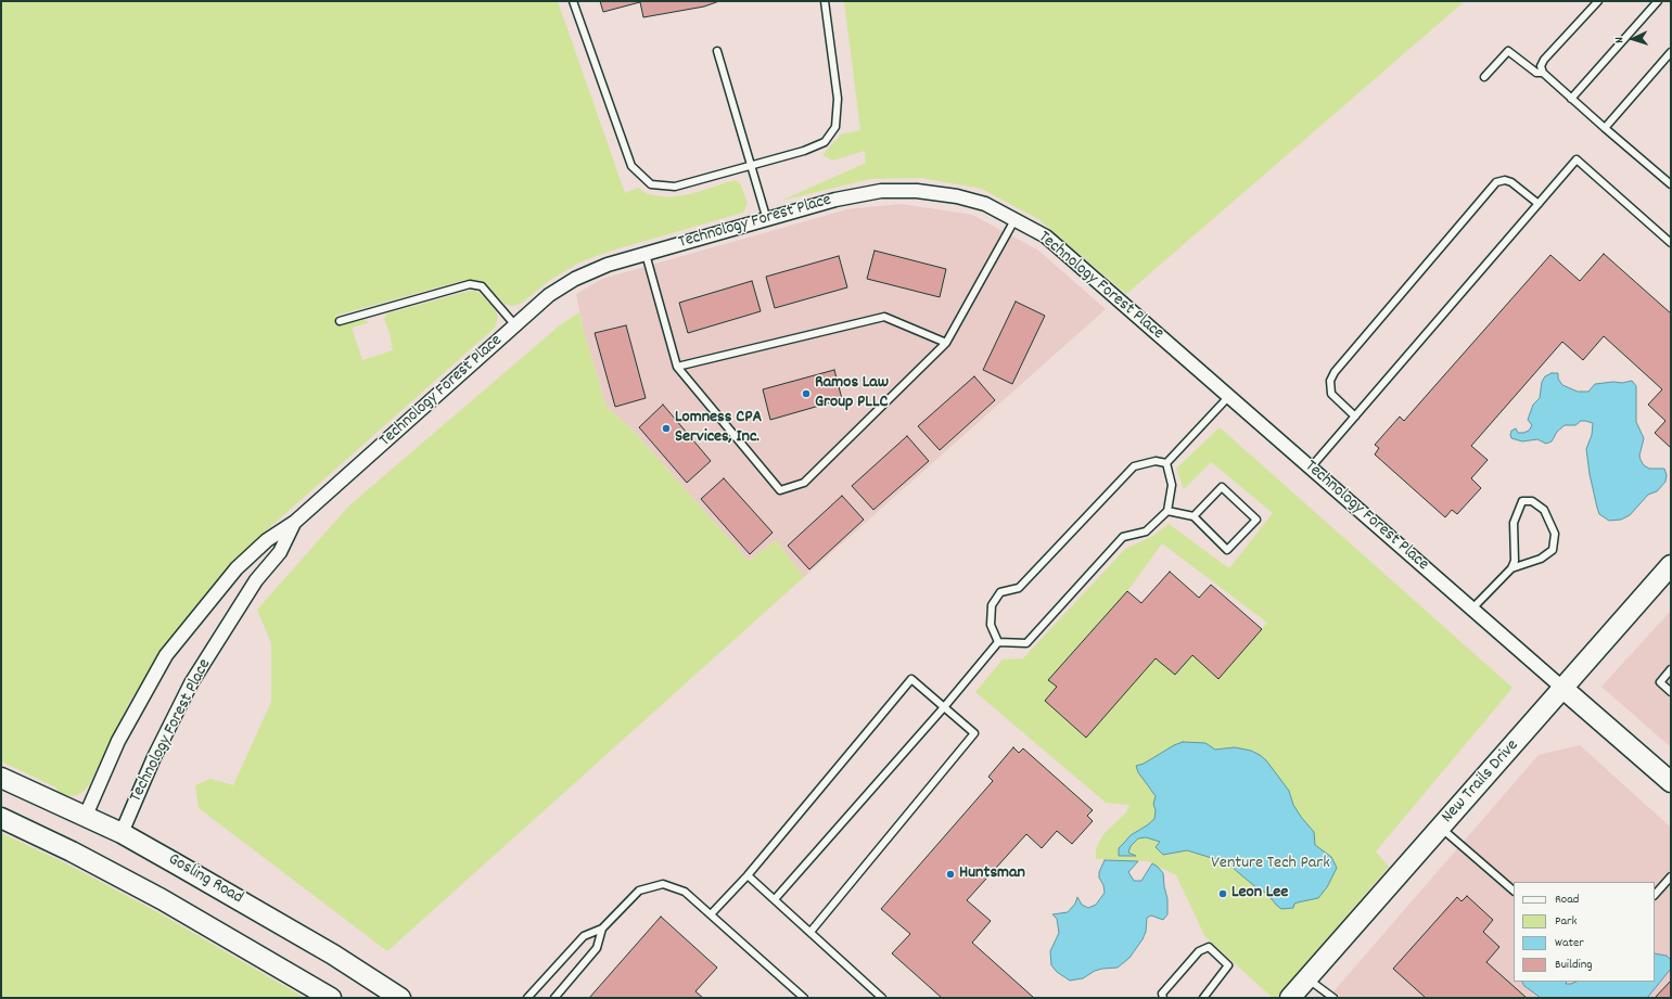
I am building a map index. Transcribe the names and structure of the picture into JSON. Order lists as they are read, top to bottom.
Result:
{
  "streets": {
    "main road": ["Technology Forest Place", "New Trails Drive", "Gosling Road"]
  },
  "crossings": [
    ["Technology Forest Place", "New Trails Drive"],
    ["Technology Forest Place", "Gosling Road"]
  ],
  "parks": ["Venture Tech Park"],
  "places": [
    "Ramos Law Group PLLC",
    "Lomness CPA Services, Inc.",
    "Huntsman",
    "Leon Lee"
  ],
  "legend": [
    "Road",
    "Park",
    "Water",
    "Building"
  ],
  "north": "left"
}
